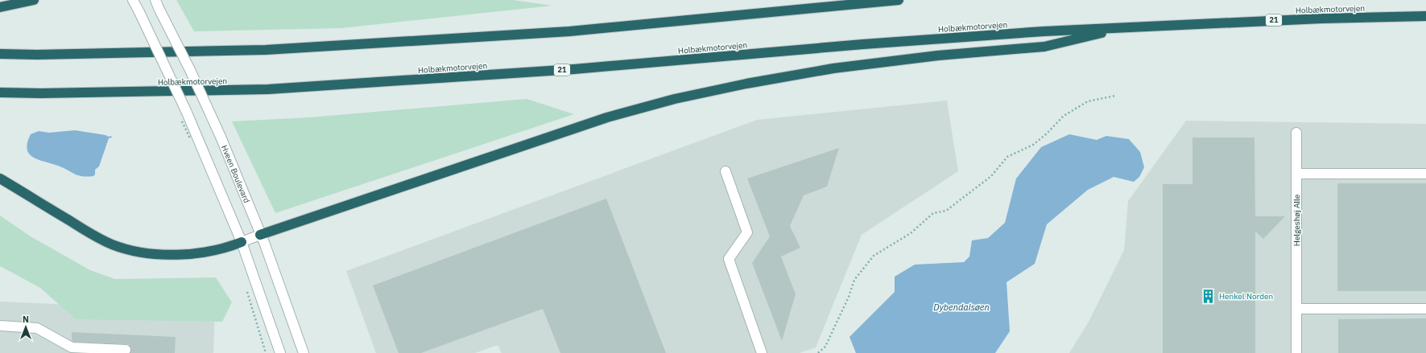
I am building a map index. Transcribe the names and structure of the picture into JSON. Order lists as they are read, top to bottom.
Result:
{
  "streets": {
    "highway": ["Holbækmotorvejen", "21"],
    "street": ["Hveen Boulevard", "Helgeshøj Alle"]
  },
  "water": ["Dybendalsøen"],
  "places": {
    "building": ["Henkel Norden"]
  },
  "north": "top"
}
